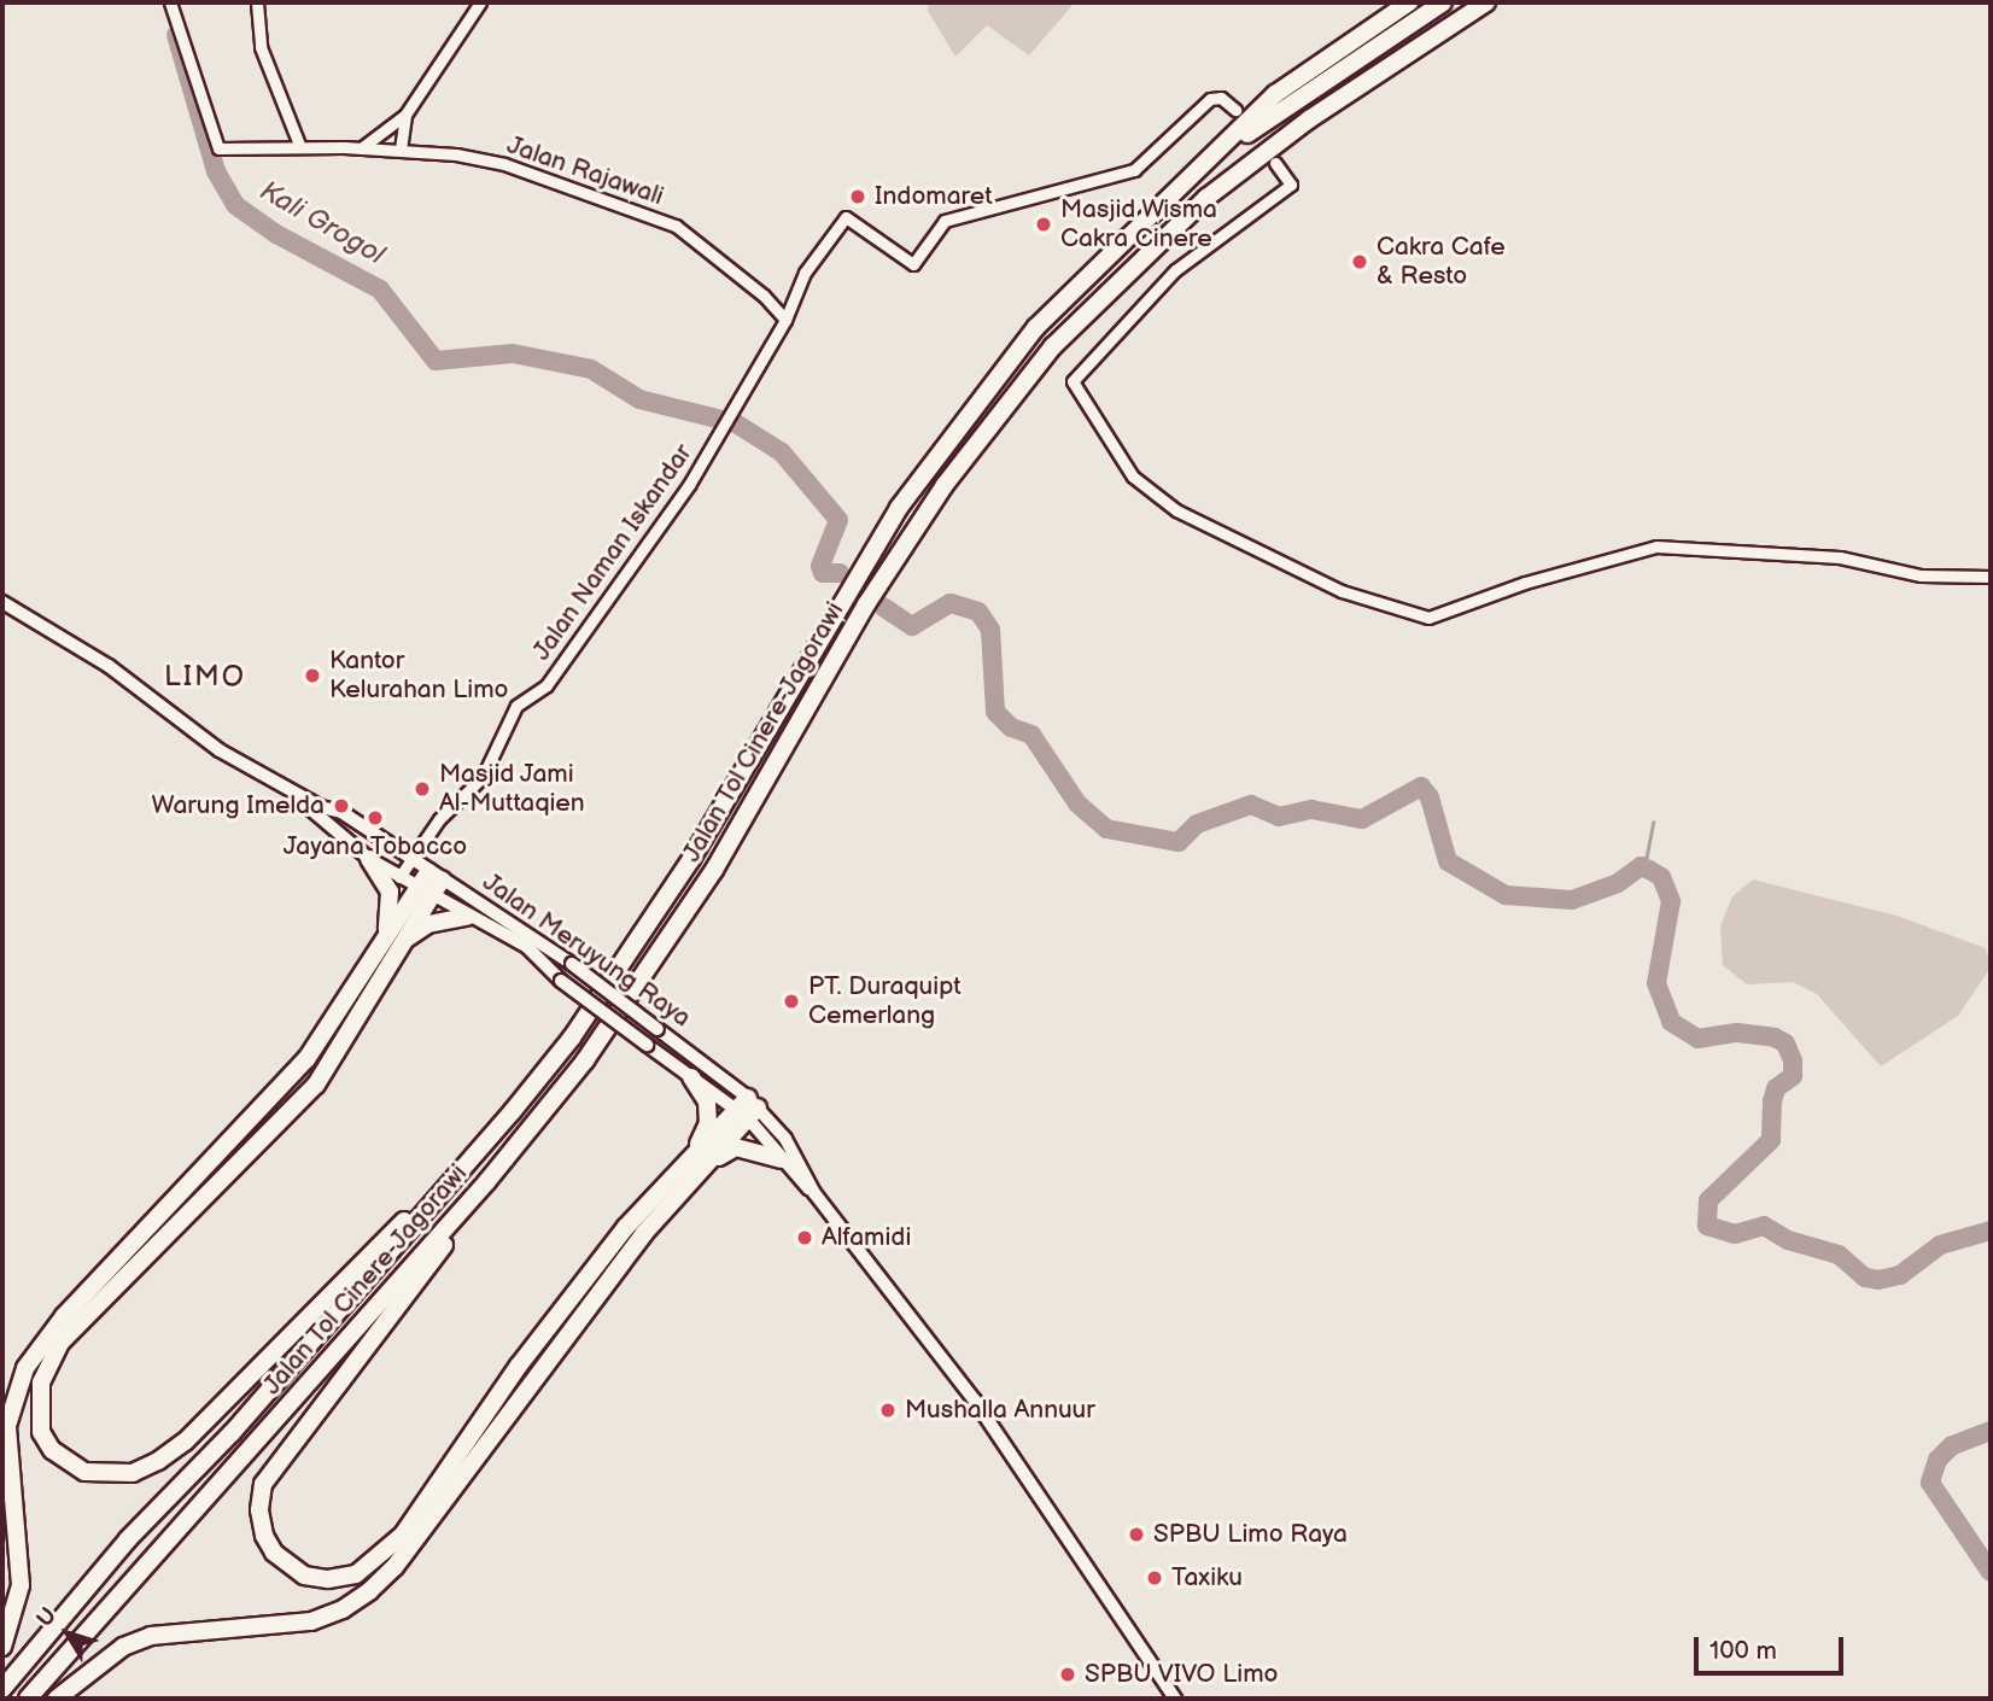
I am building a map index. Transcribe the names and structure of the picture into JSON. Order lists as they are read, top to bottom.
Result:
{
  "streets": {
    "highway": ["Jalan Tol Cinere-Jagorawi"],
    "main road": ["Jalan Meruyung Raya"],
    "street": ["Jalan Rajawali", "Jalan Naman Iskandar"]
  },
  "crossings": [
    ["Jalan Rajawali", "Jalan Naman Iskandar"],
    ["Jalan Naman Iskandar", "Jalan Meruyung Raya"]
  ],
  "districts": ["LIMO"],
  "water": ["Kali Grogol"],
  "places": [
    "Indomaret",
    "Masjid Wisma Cakra Cinere",
    "Cakra Cafe & Resto",
    "Kantor Kelurahan Limo",
    "Masjid Jami Al-Muttaqien",
    "Warung Imelda",
    "Jayana Tobacco",
    "PT. Duraquipt Cemerlang",
    "Alfamidi",
    "Mushalla Annuur",
    "SPBU Limo Raya",
    "Taxiku",
    "SPBU VIVO Limo"
  ],
  "scale_bar": "100 m",
  "north": "top left"
}
